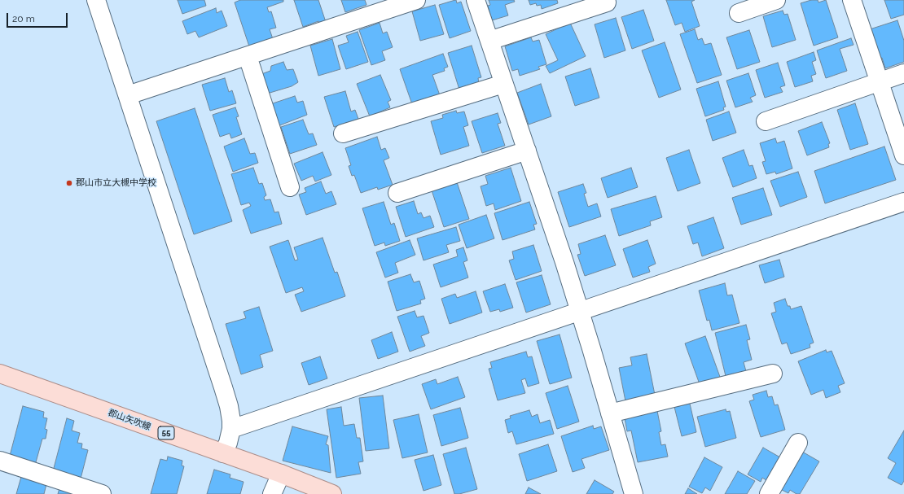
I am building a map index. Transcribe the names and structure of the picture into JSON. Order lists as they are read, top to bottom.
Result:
{
  "streets": {
    "main road": ["郡山矢吹線", "55"]
  },
  "places": ["郡山市立大槻中学校"],
  "scale_bar": "20 m"
}
